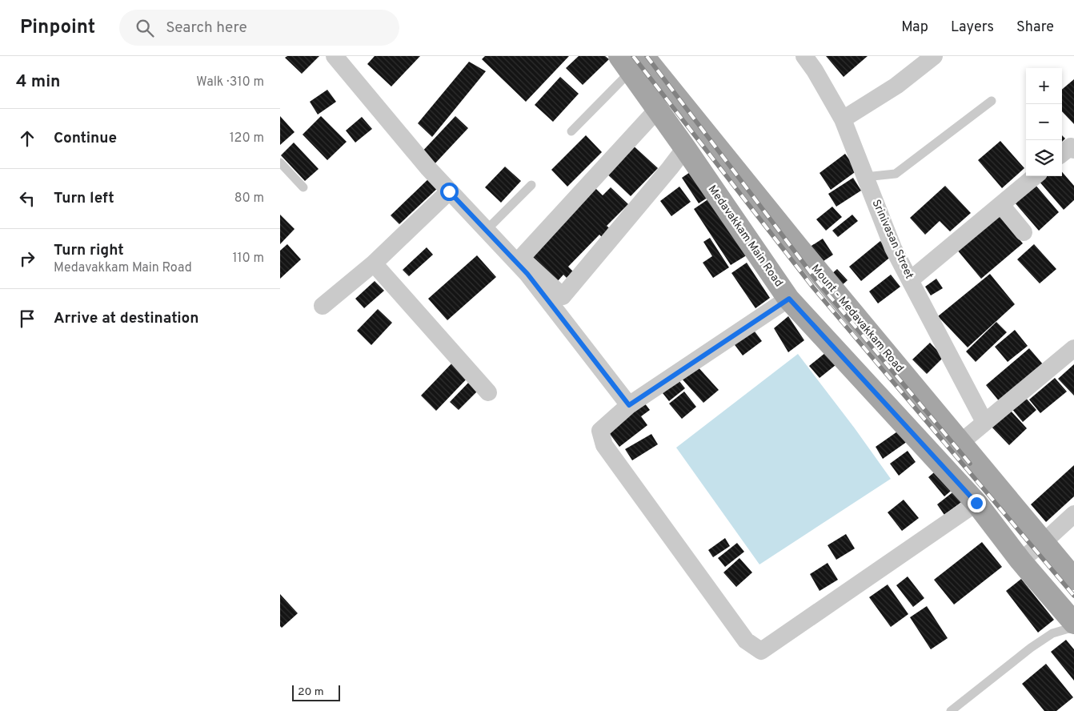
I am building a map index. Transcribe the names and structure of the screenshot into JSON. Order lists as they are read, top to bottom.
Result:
{
  "streets": {
    "main road": ["Medavakkam Main Road", "Mount - Medavakkam Road"],
    "street": ["Srinivasan Street"]
  },
  "crossings": [
    ["Medavakkam Main Road", "Mount - Medavakkam Road"]
  ],
  "scale_bar": "20 m",
  "page": {
    "header": "Pinpoint",
    "search": "Search here",
    "nav": ["Map", "Layers", "Share"],
    "heading": ["4 min", "Walk · 310 m"],
    "map_buttons": ["+", "−"],
    "list": [
      ["Continue", "120 m"],
      ["Turn left", "80 m"],
      ["Turn right", "Medavakkam Main Road", "110 m"],
      "Arrive at destination"
    ],
    "scale": "20 m"
  }
}
